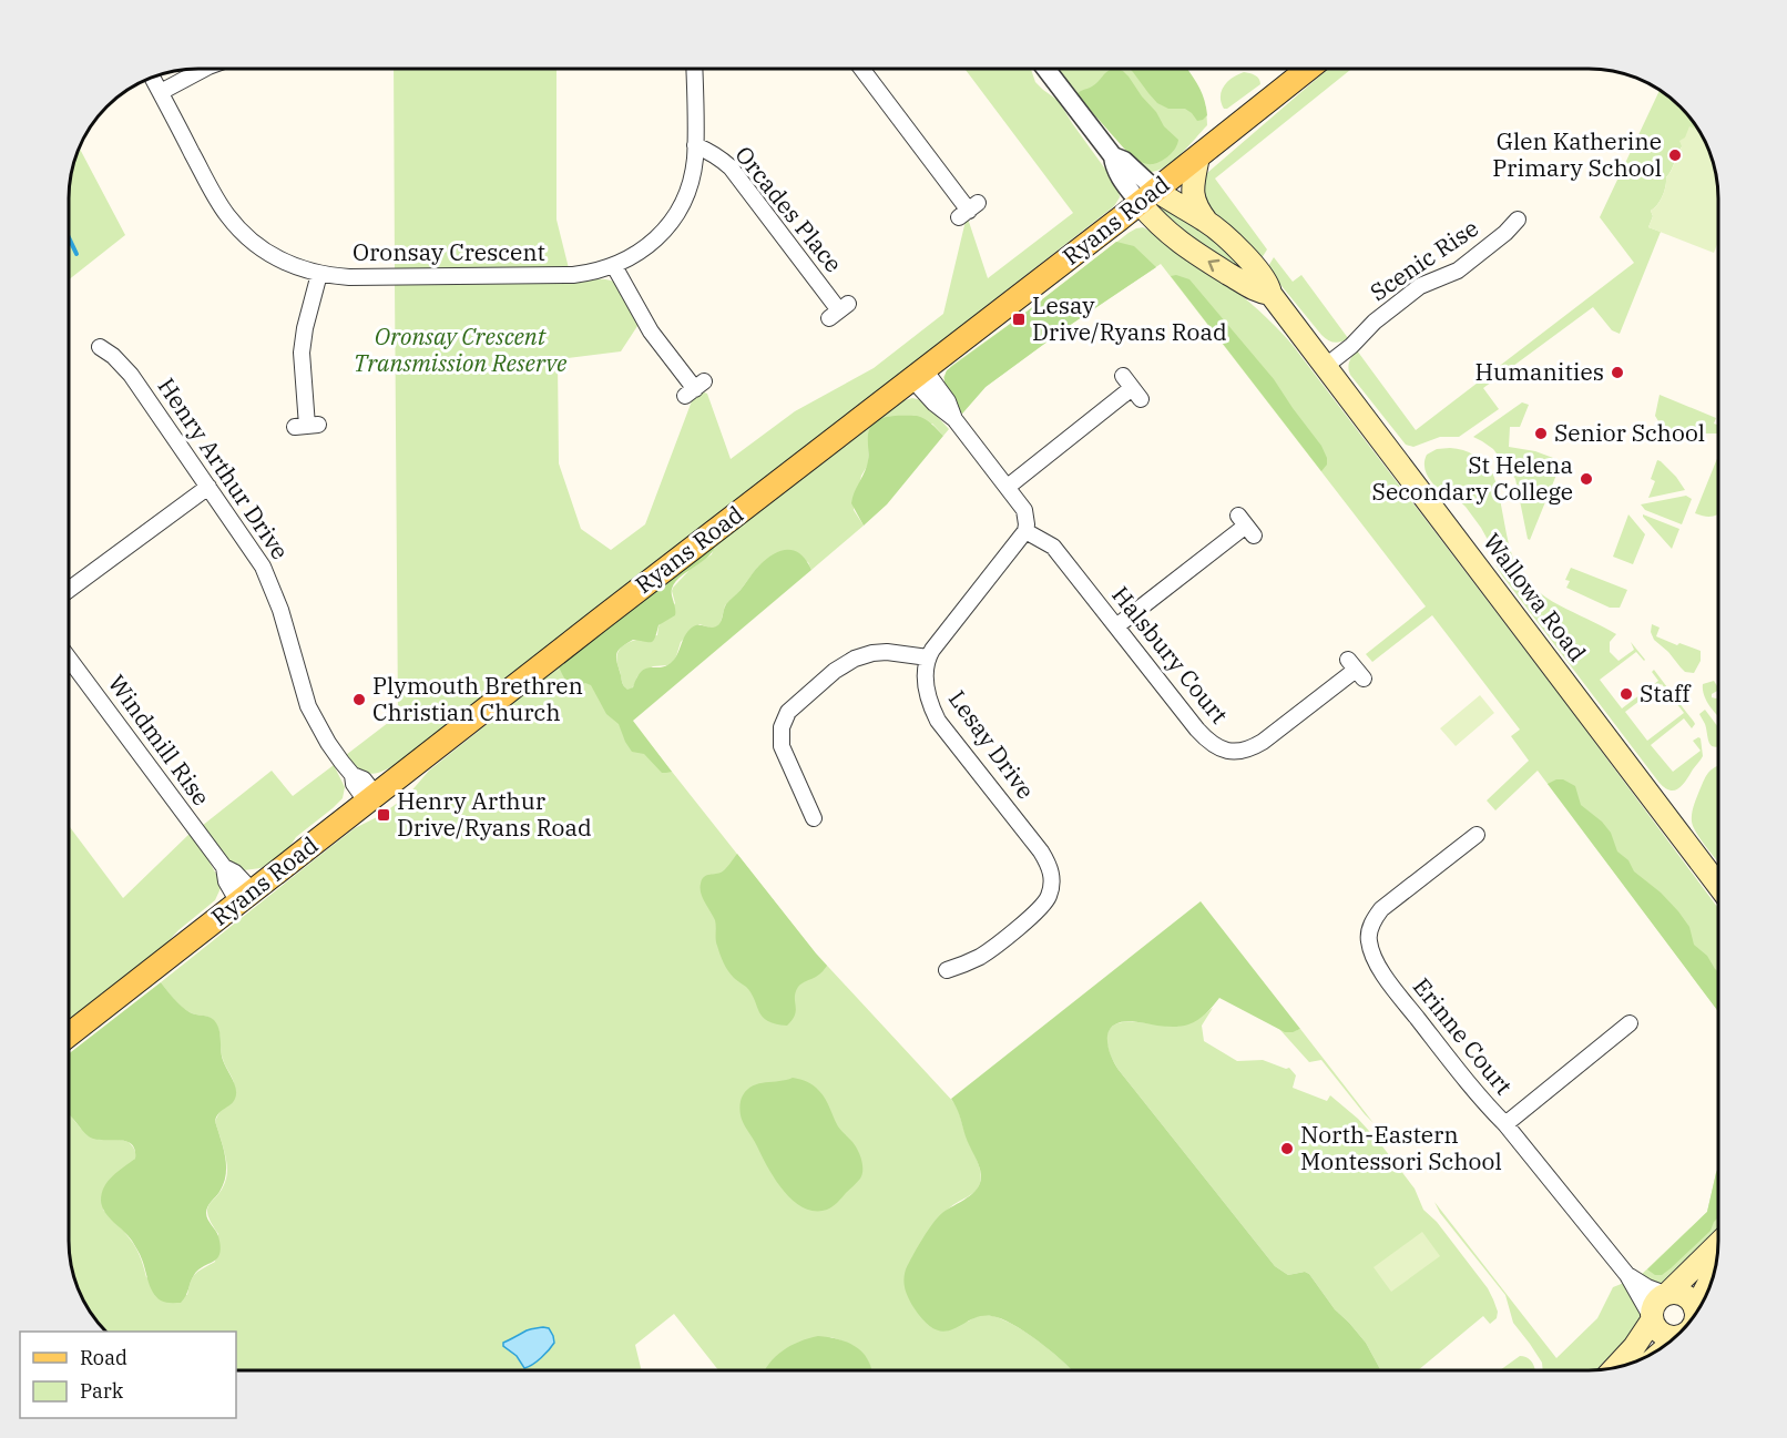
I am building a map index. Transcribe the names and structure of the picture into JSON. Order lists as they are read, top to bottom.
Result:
{
  "streets": {
    "main road": ["Ryans Road", "Wallowa Road"],
    "street": [
      "Orcades Place",
      "Oronsay Crescent",
      "Scenic Rise",
      "Henry Arthur Drive",
      "Halsbury Court",
      "Windmill Rise",
      "Lesay Drive",
      "Erinne Court"
    ]
  },
  "crossings": [
    ["Orcades Place", "Oronsay Crescent"],
    ["Ryans Road", "Henry Arthur Drive"],
    ["Ryans Road", "Wallowa Road"],
    ["Ryans Road", "Windmill Rise"],
    ["Scenic Rise", "Wallowa Road"]
  ],
  "parks": ["Oronsay Crescent Transmission Reserve"],
  "places": {
    "other": [
      "Glen Katherine Primary School",
      "Humanities",
      "Senior School",
      "St Helena Secondary College",
      "Staff",
      "Plymouth Brethren Christian Church",
      "North-Eastern Montessori School"
    ],
    "transit": ["Lesay Drive/Ryans Road", "Henry Arthur Drive/Ryans Road"]
  },
  "legend": ["Road", "Park"]
}
